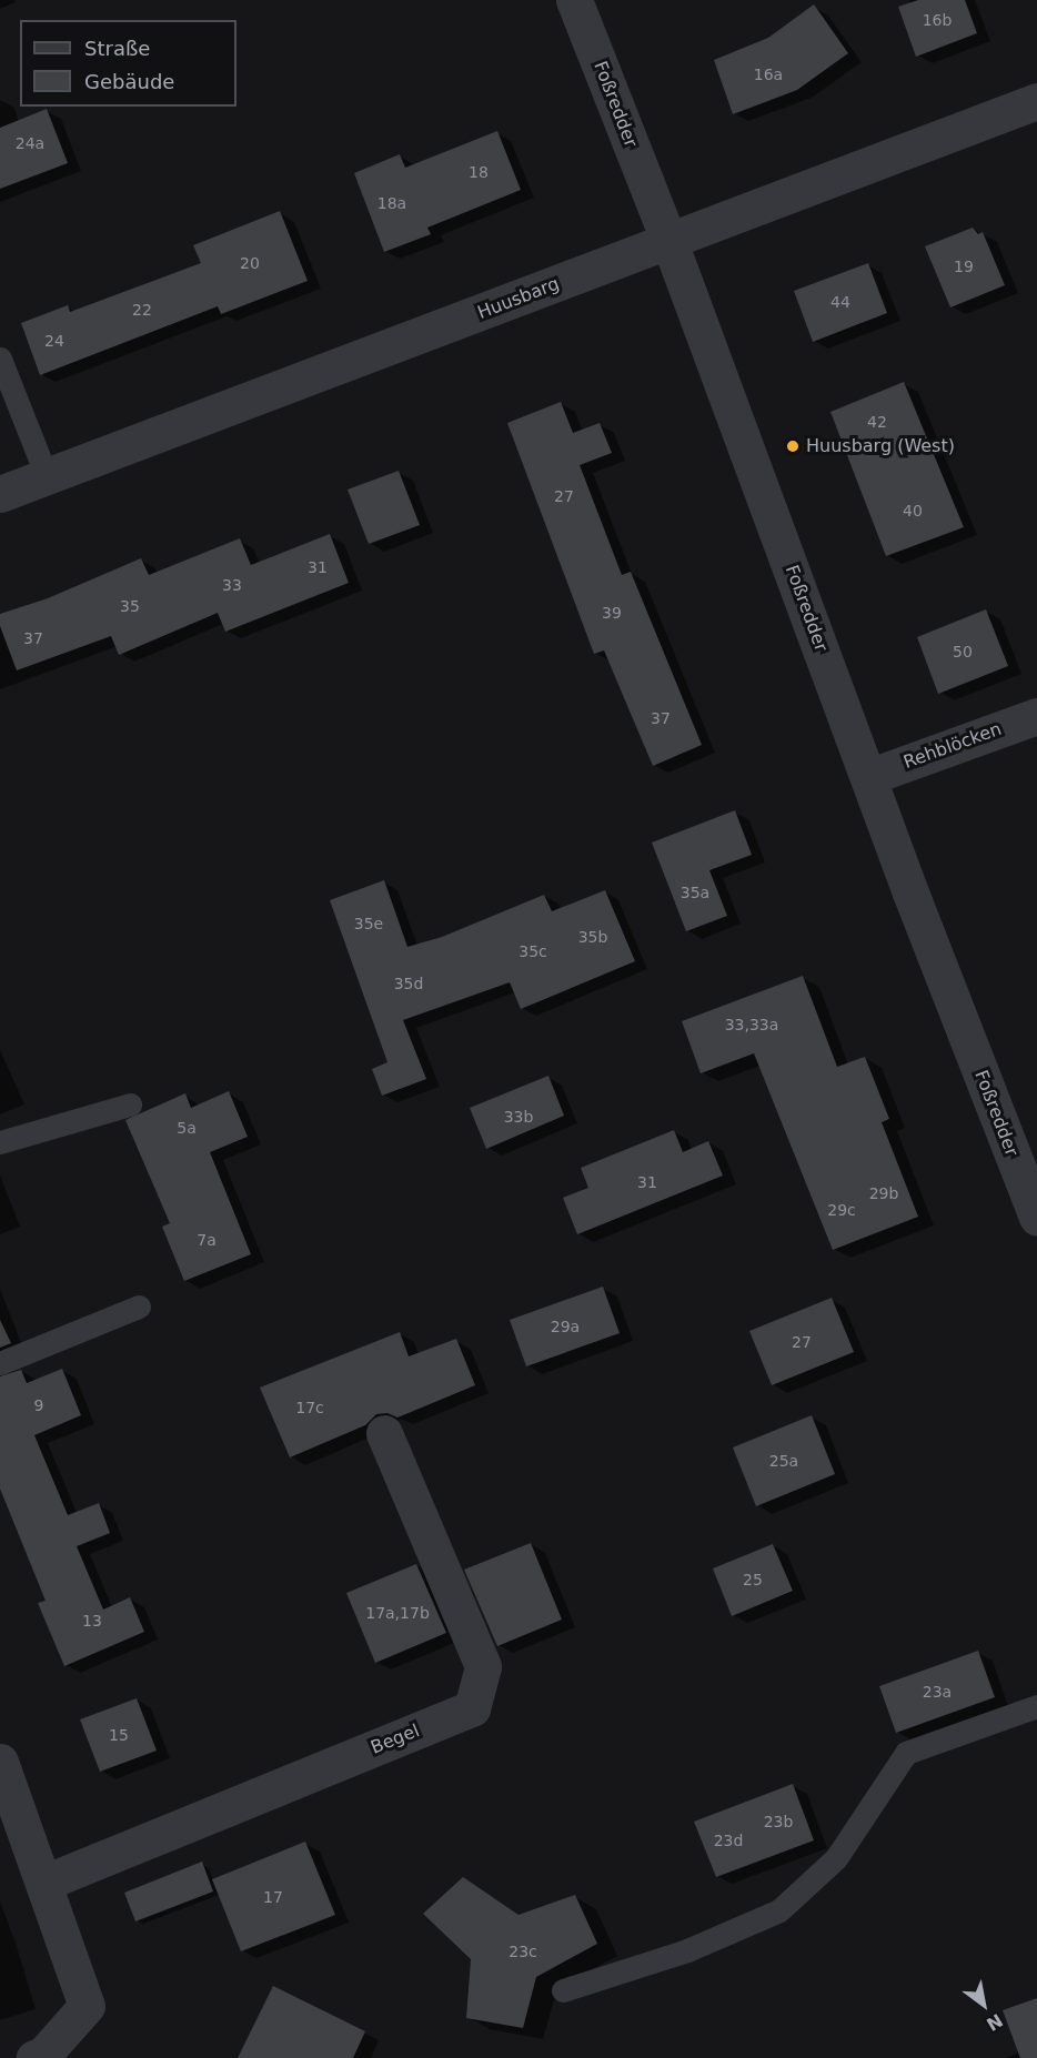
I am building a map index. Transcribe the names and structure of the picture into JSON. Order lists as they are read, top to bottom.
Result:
{
  "streets": {
    "street": [
      "Foßredder",
      "Huusbarg",
      "Rehblöcken",
      "Begel"
    ]
  },
  "crossings": [
    ["Foßredder", "Huusbarg"],
    ["Foßredder", "Rehblöcken"]
  ],
  "places": ["Huusbarg (West)"],
  "house_numbers": [
    "16b",
    "16a",
    "24a",
    "18",
    "18a",
    "20",
    "19",
    "44",
    "22",
    "24",
    "42",
    "27",
    "40",
    "31",
    "33",
    "35",
    "39",
    "37",
    "50",
    "37",
    "35a",
    "35e",
    "35b",
    "35c",
    "35d",
    "33,33a",
    "33b",
    "5a",
    "31",
    "29b",
    "29c",
    "7a",
    "29a",
    "27",
    "9",
    "17c",
    "25a",
    "25",
    "17a,17b",
    "13",
    "23a",
    "15",
    "23b",
    "23d",
    "17",
    "23c"
  ],
  "legend": ["Straße", "Gebäude"],
  "north": "bottom right"
}
